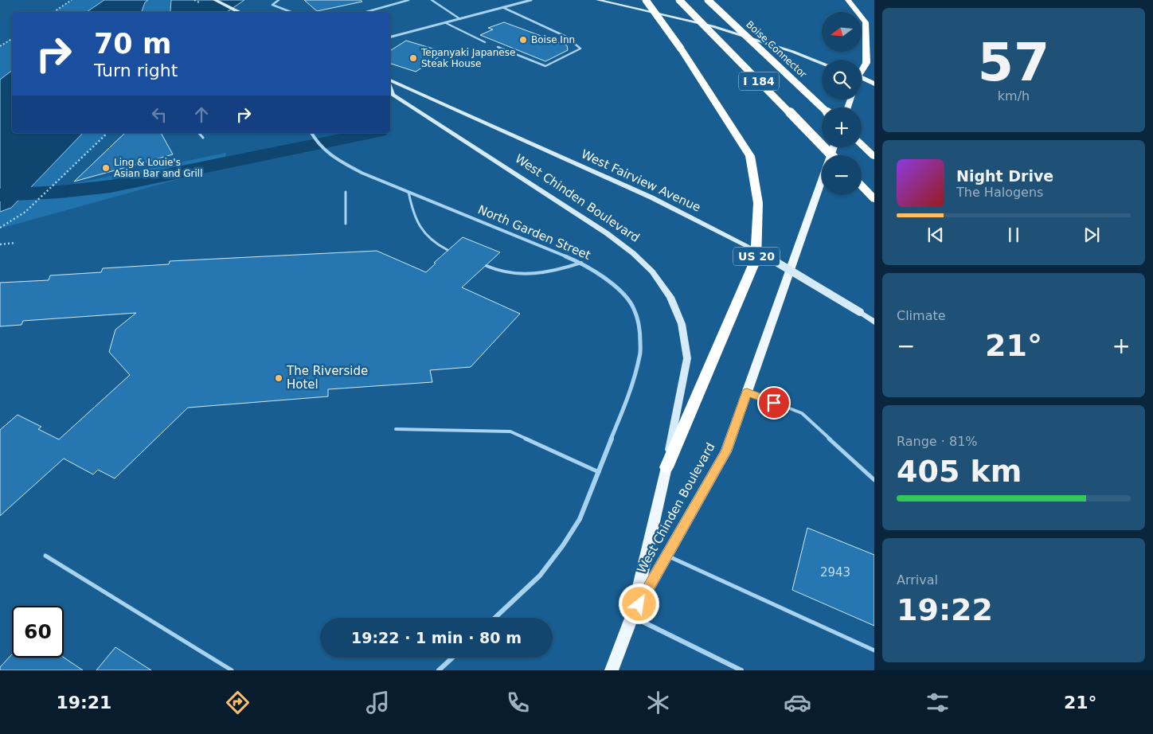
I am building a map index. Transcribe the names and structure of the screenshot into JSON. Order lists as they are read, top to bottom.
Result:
{
  "streets": {
    "highway": ["Boise Connector", "I 184", "US 20"],
    "main road": ["West Fairview Avenue", "West Chinden Boulevard"],
    "street": ["North Garden Street"]
  },
  "crossings": [
    ["West Chinden Boulevard", "US 20"]
  ],
  "places": [
    "Boise Inn",
    "Tepanyaki Japanese Steak House",
    "Ling & Louie's Asian Bar and Grill",
    "The Riverside Hotel"
  ],
  "house_numbers": ["2943"],
  "north": "left",
  "page": {
    "tile": [
      ["57", "km/h"],
      "Climate",
      ["Range · 81%", "405 km"],
      ["Arrival", "19:22"]
    ],
    "map_buttons": ["+", "−"],
    "turn": ["70 m", "Turn right"],
    "song": ["Night Drive", "The Halogens"],
    "heat": ["−", "21°", "+"],
    "limit": "60",
    "trip": "19:22 · 1 min · 80 m",
    "tabs": ["19:21", "21°"]
  }
}
